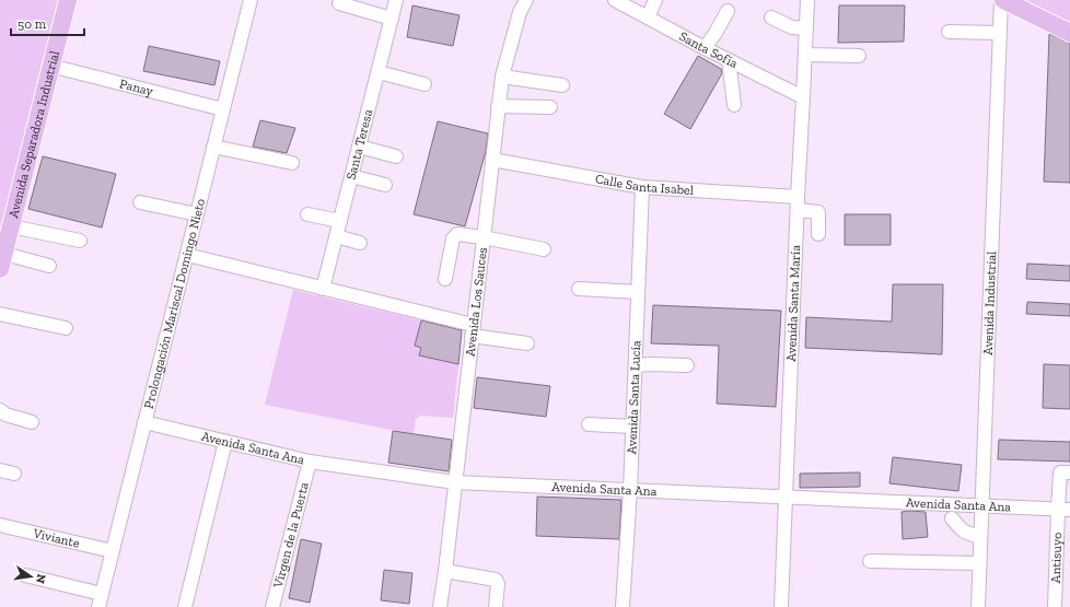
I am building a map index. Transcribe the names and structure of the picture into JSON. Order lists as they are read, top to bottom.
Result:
{
  "streets": {
    "main road": ["Avenida Separadora Industrial"],
    "street": [
      "Santa Sofía",
      "Panay",
      "Santa Teresa",
      "Calle Santa Isabel",
      "Avenida Los Sauces",
      "Prolongación Mariscal Domingo Nieto",
      "Avenida Santa María",
      "Avenida Industrial",
      "Avenida Santa Lucía",
      "Avenida Santa Ana",
      "Virgen de la Puerta",
      "Viviante",
      "Antisuyo"
    ]
  },
  "crossings": [
    ["Santa Sofía", "Avenida Santa María"],
    ["Panay", "Avenida Separadora Industrial"],
    ["Panay", "Prolongación Mariscal Domingo Nieto"],
    ["Calle Santa Isabel", "Avenida Los Sauces"],
    ["Calle Santa Isabel", "Avenida Santa María"],
    ["Calle Santa Isabel", "Avenida Santa Lucía"],
    ["Avenida Los Sauces", "Avenida Santa Ana"],
    ["Prolongación Mariscal Domingo Nieto", "Avenida Santa Ana"],
    ["Prolongación Mariscal Domingo Nieto", "Viviante"],
    ["Avenida Santa María", "Avenida Santa Ana"],
    ["Avenida Industrial", "Avenida Santa Ana"],
    ["Avenida Santa Lucía", "Avenida Santa Ana"],
    ["Avenida Santa Ana", "Virgen de la Puerta"],
    ["Avenida Santa Ana", "Antisuyo"]
  ],
  "scale_bar": "50 m",
  "north": "right"
}
